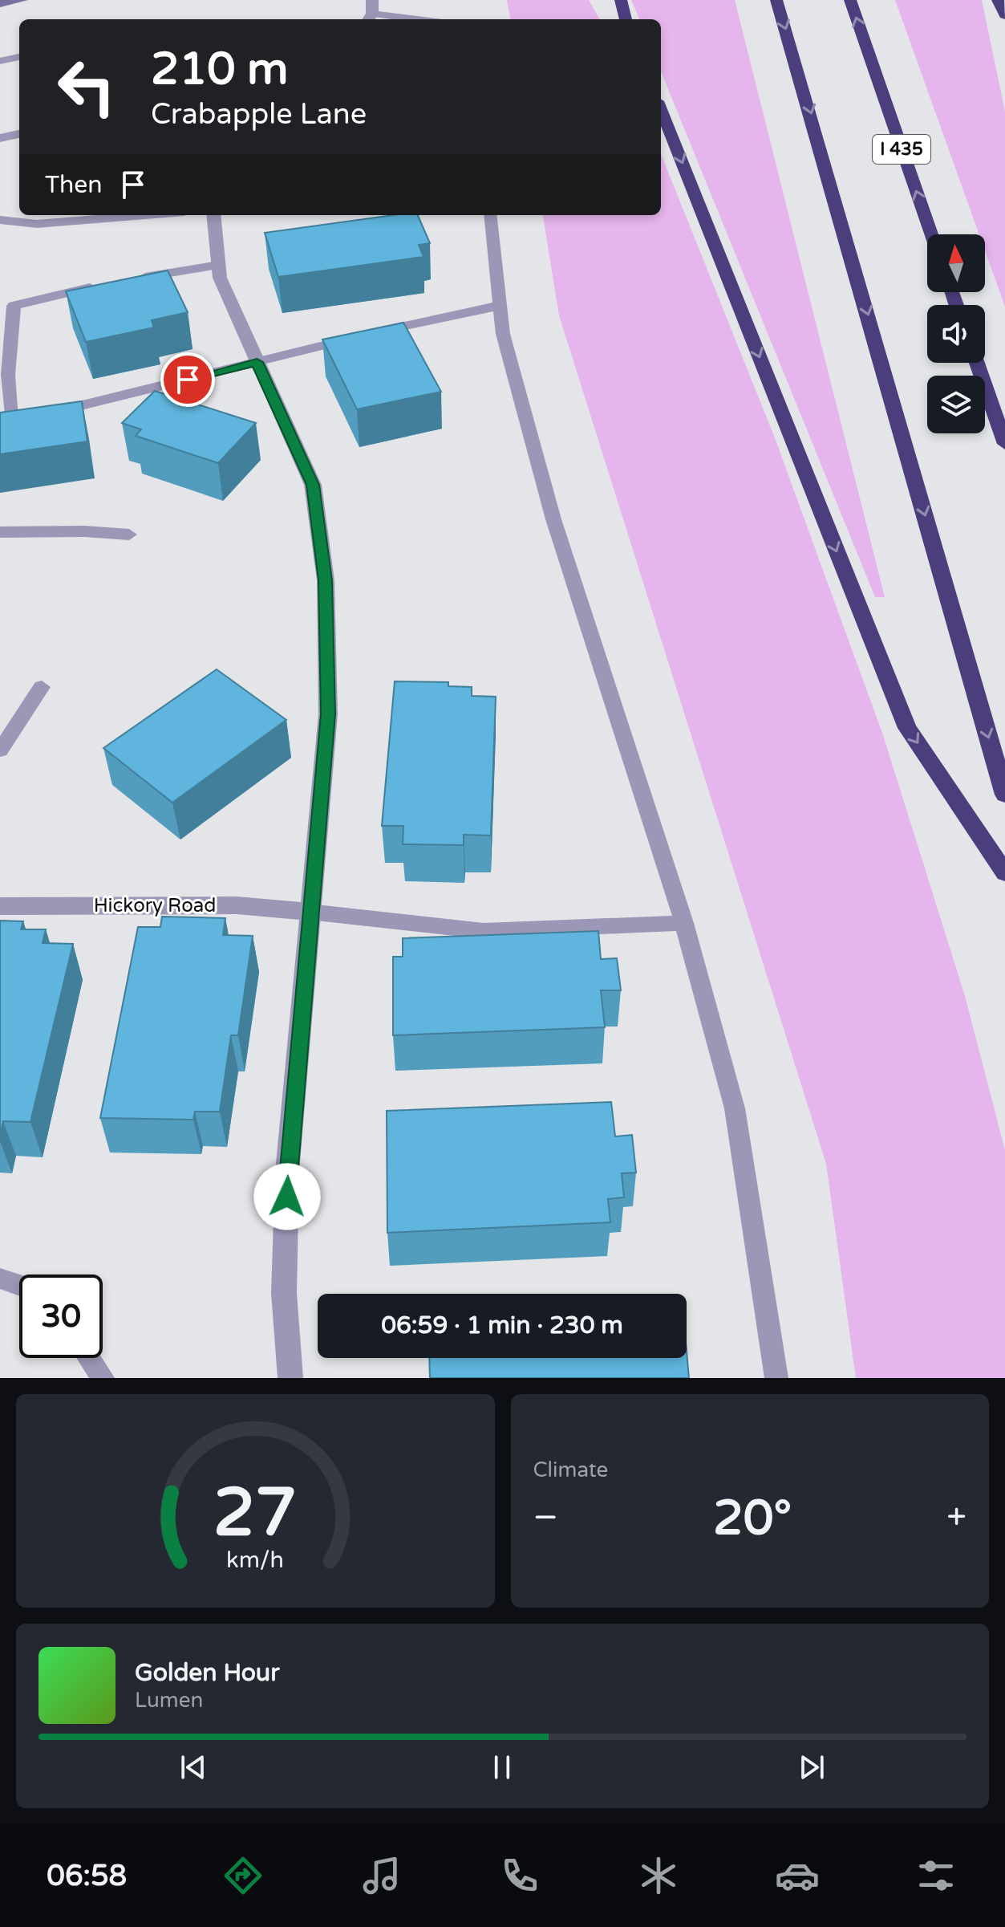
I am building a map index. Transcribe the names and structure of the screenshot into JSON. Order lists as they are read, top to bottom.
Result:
{
  "streets": {
    "highway": ["I 435"],
    "street": ["Hickory Road"]
  },
  "north": "top",
  "page": {
    "turn": ["210 m", "Crabapple Lane"],
    "then": "Then",
    "limit": "30",
    "trip": "06:59 · 1 min · 230 m",
    "tile": "Climate",
    "heat": ["−", "20°", "+"],
    "song": ["Golden Hour", "Lumen"],
    "tabs": "06:58",
    "gauge": ["27", "km/h"]
  }
}
